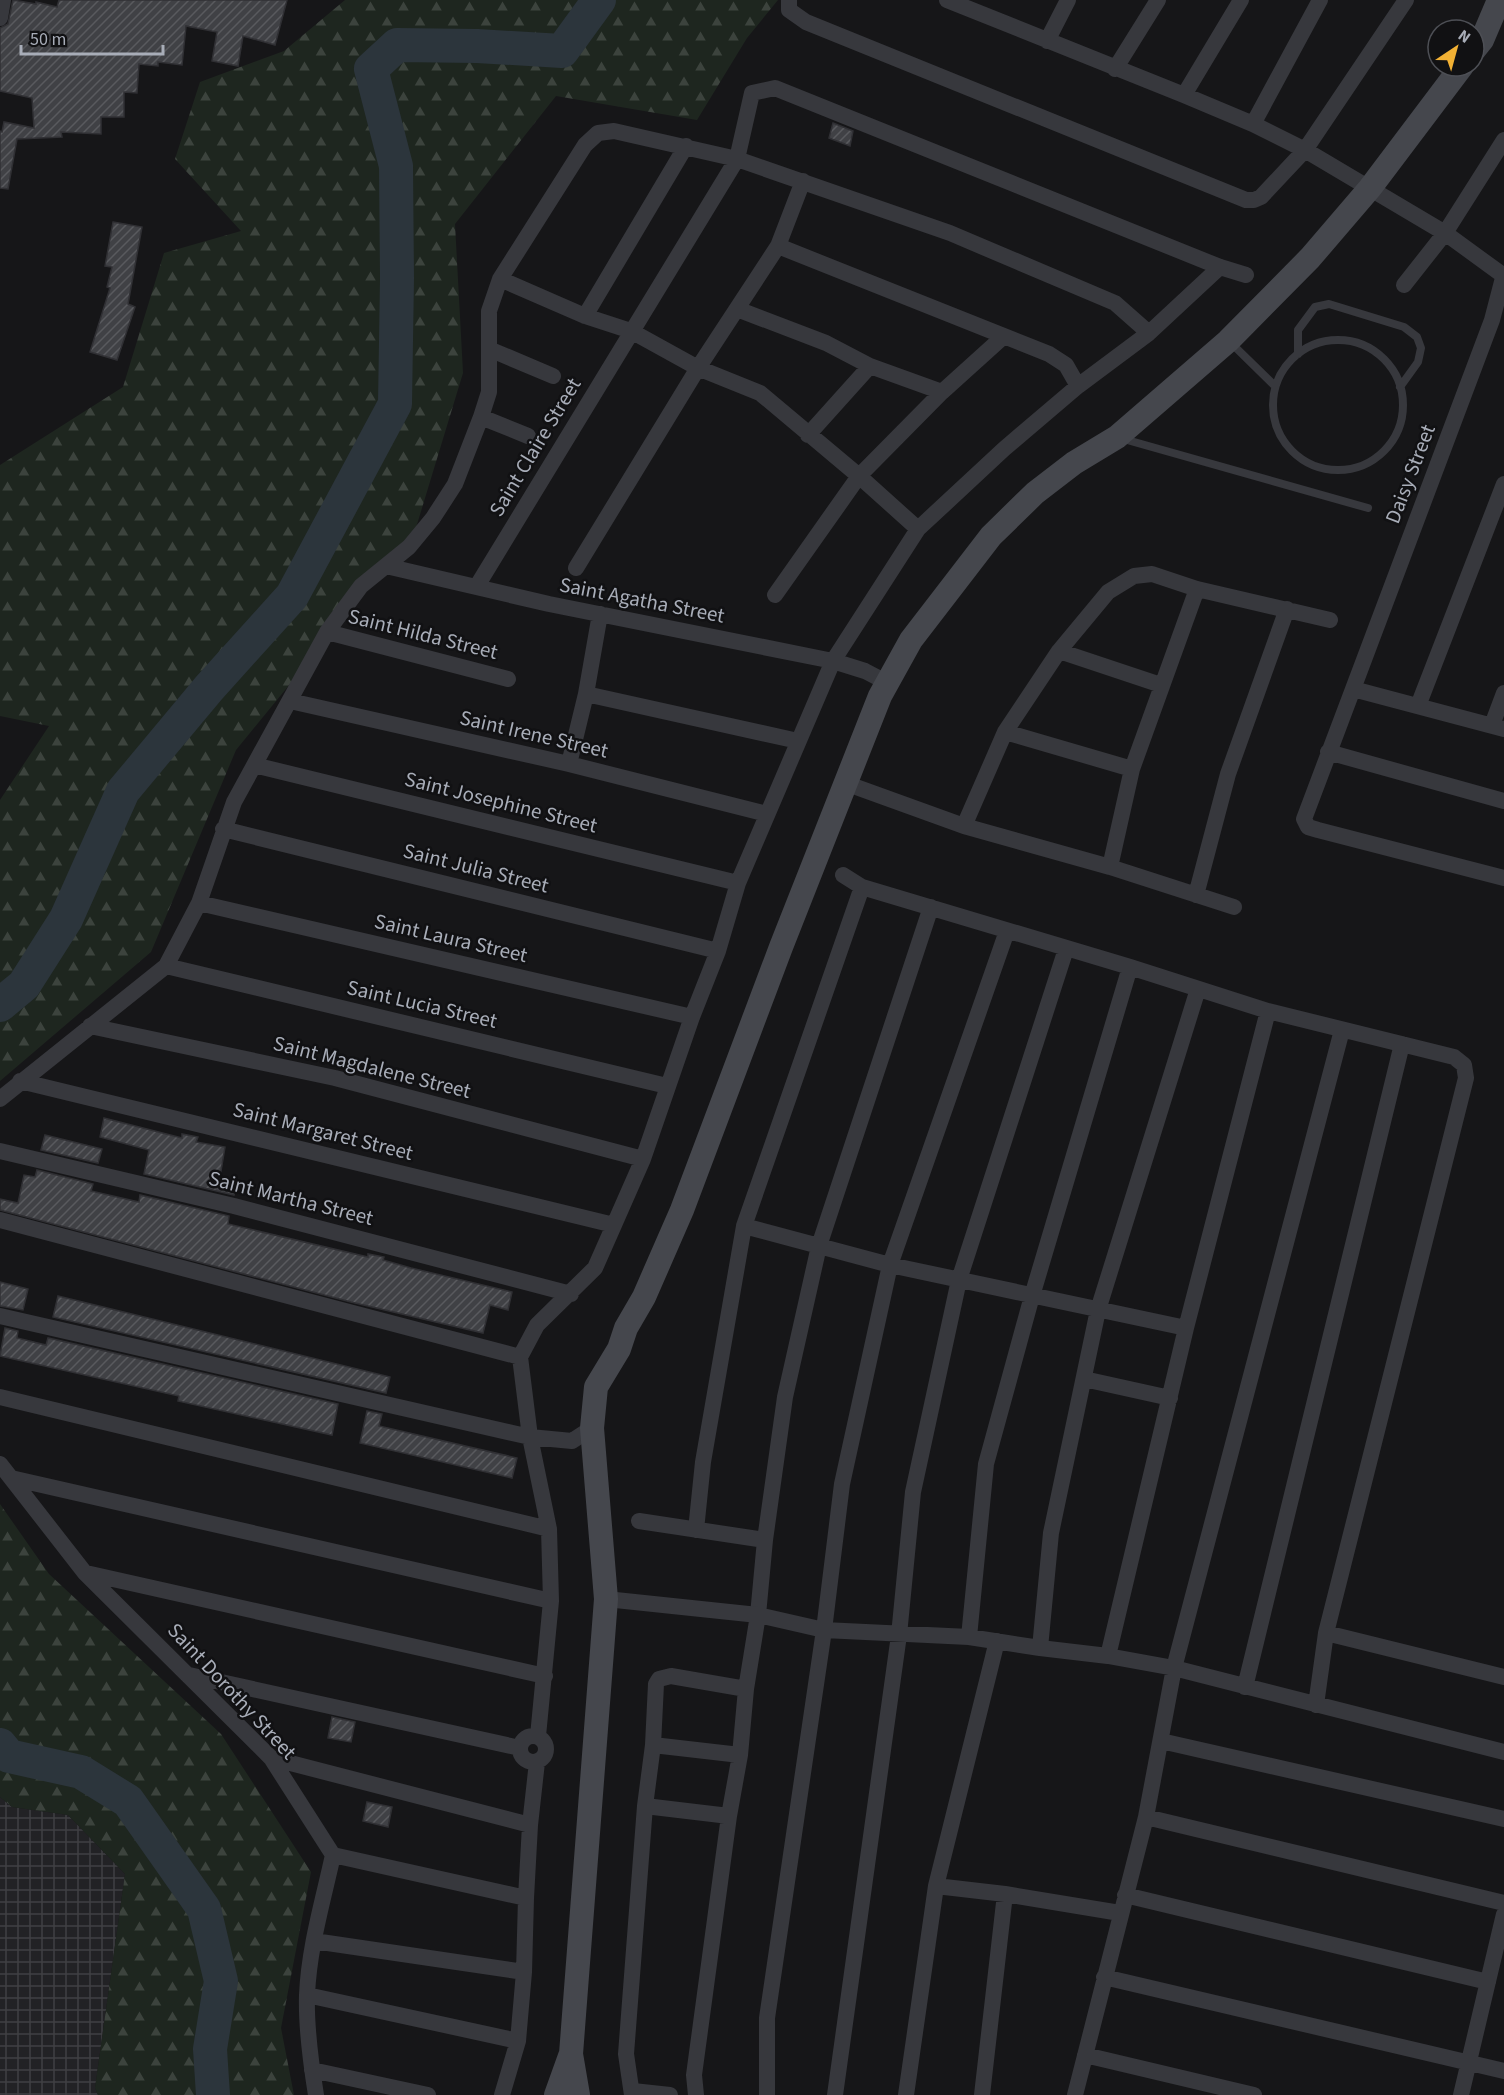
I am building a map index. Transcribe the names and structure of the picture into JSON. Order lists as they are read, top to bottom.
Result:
{
  "streets": {
    "street": [
      "Saint Claire Street",
      "Daisy Street",
      "Saint Agatha Street",
      "Saint Hilda Street",
      "Saint Irene Street",
      "Saint Josephine Street",
      "Saint Julia Street",
      "Saint Laura Street",
      "Saint Lucia Street",
      "Saint Magdalene Street",
      "Saint Margaret Street",
      "Saint Martha Street",
      "Saint Dorothy Street"
    ]
  },
  "crossings": [
    ["Saint Claire Street", "Saint Agatha Street"]
  ],
  "scale_bar": "50 m",
  "north": "top right"
}
